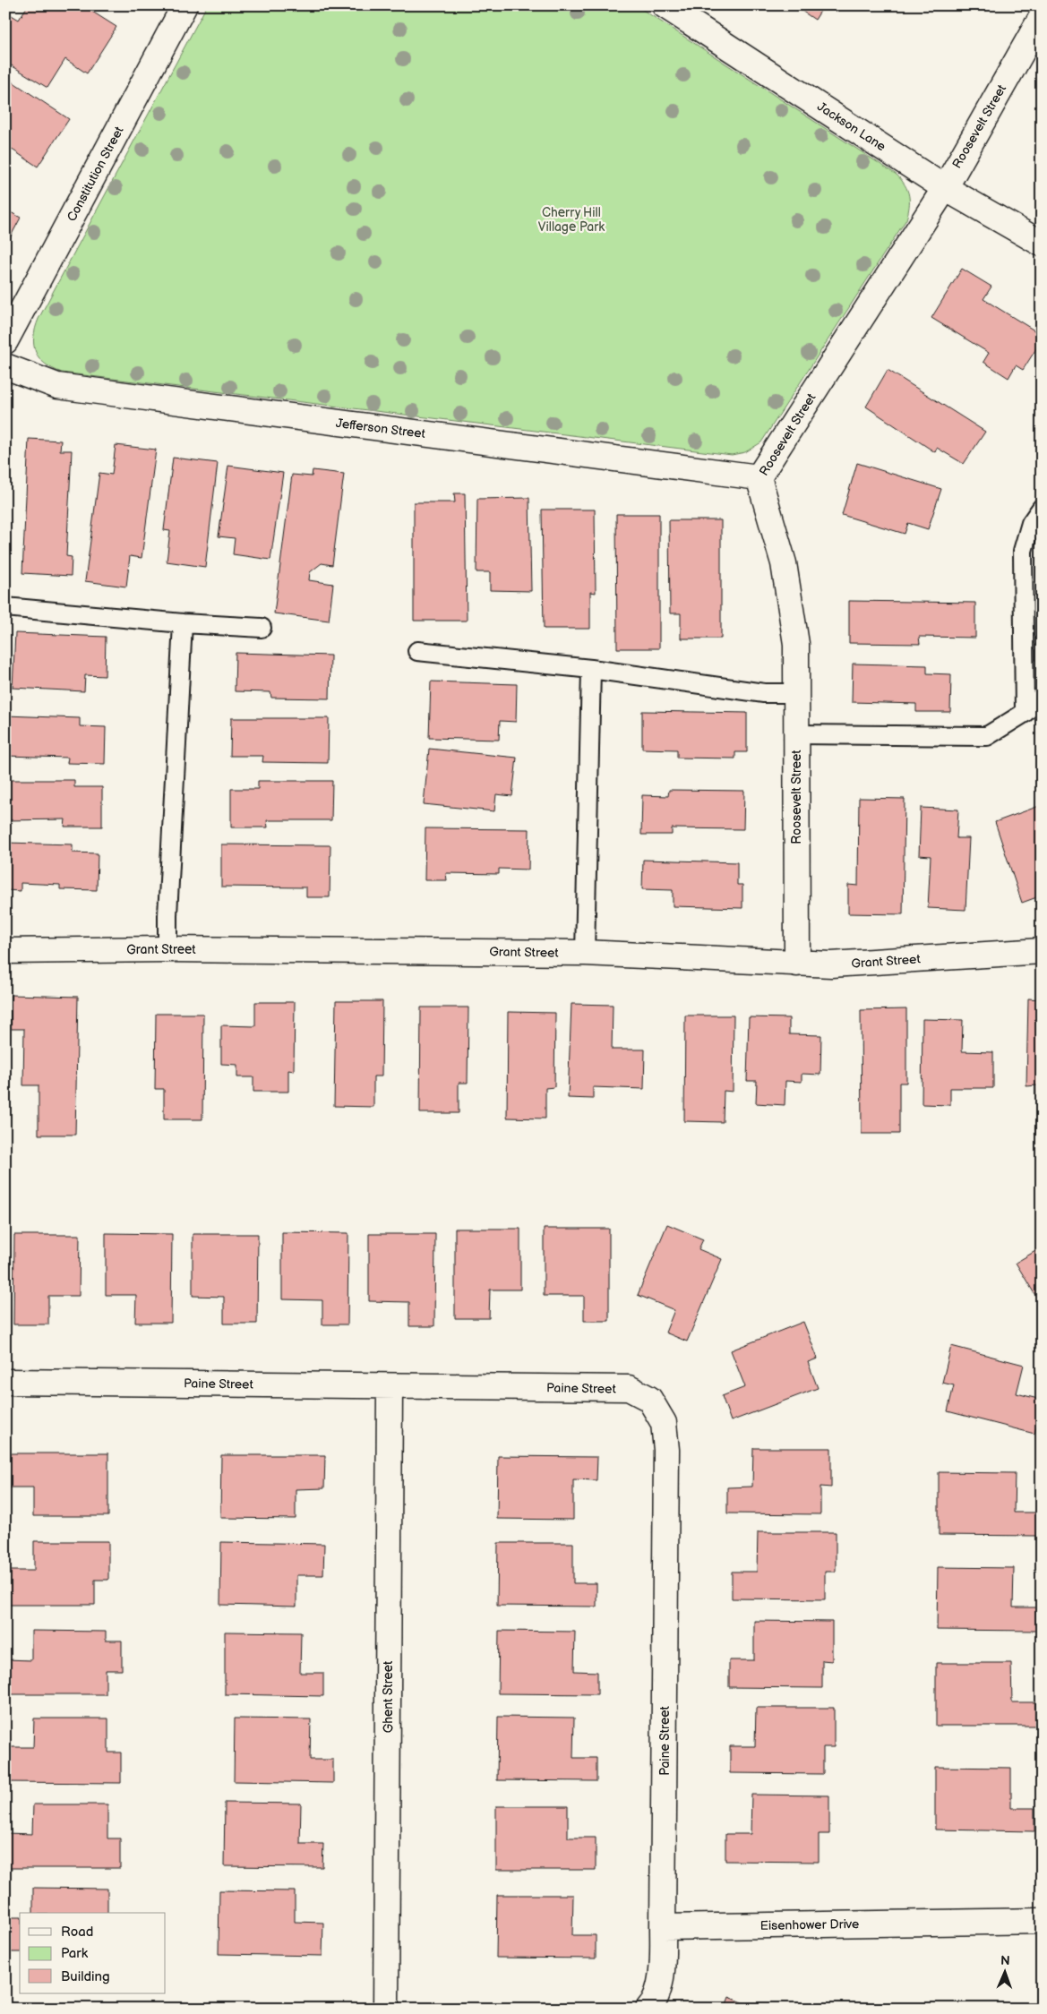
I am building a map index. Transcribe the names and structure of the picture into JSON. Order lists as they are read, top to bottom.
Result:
{
  "streets": {
    "street": [
      "Jackson Lane",
      "Roosevelt Street",
      "Constitution Street",
      "Jefferson Street",
      "Grant Street",
      "Paine Street",
      "Ghent Street",
      "Eisenhower Drive"
    ]
  },
  "crossings": [
    ["Jackson Lane", "Roosevelt Street"],
    ["Roosevelt Street", "Jefferson Street"],
    ["Roosevelt Street", "Grant Street"],
    ["Paine Street", "Ghent Street"],
    ["Paine Street", "Eisenhower Drive"]
  ],
  "parks": ["Cherry Hill Village Park"],
  "legend": ["Road", "Park", "Building"],
  "north": "top"
}
